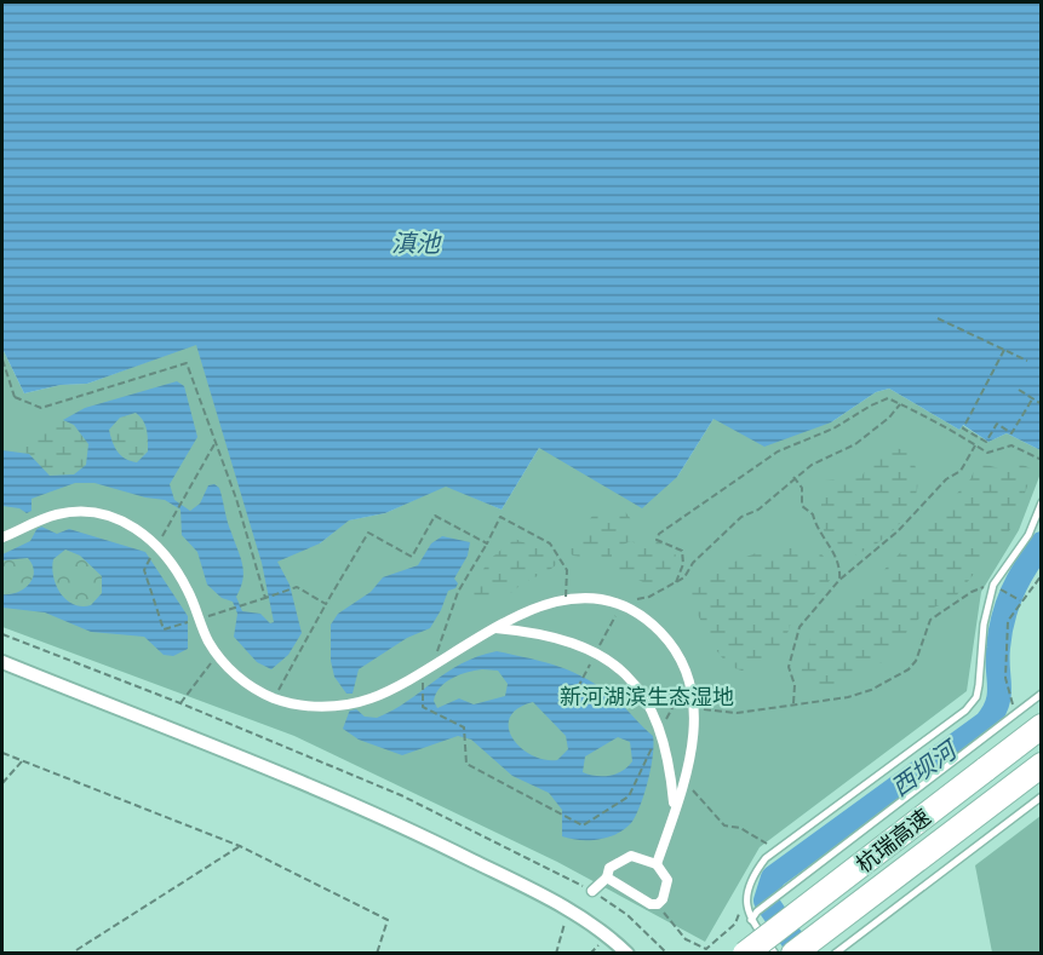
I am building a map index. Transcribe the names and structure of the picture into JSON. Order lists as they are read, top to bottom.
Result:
{
  "streets": {
    "highway": ["杭瑞高速"]
  },
  "water": ["滇池", "西坝河"],
  "parks": ["新河湖滨生态湿地"]
}
